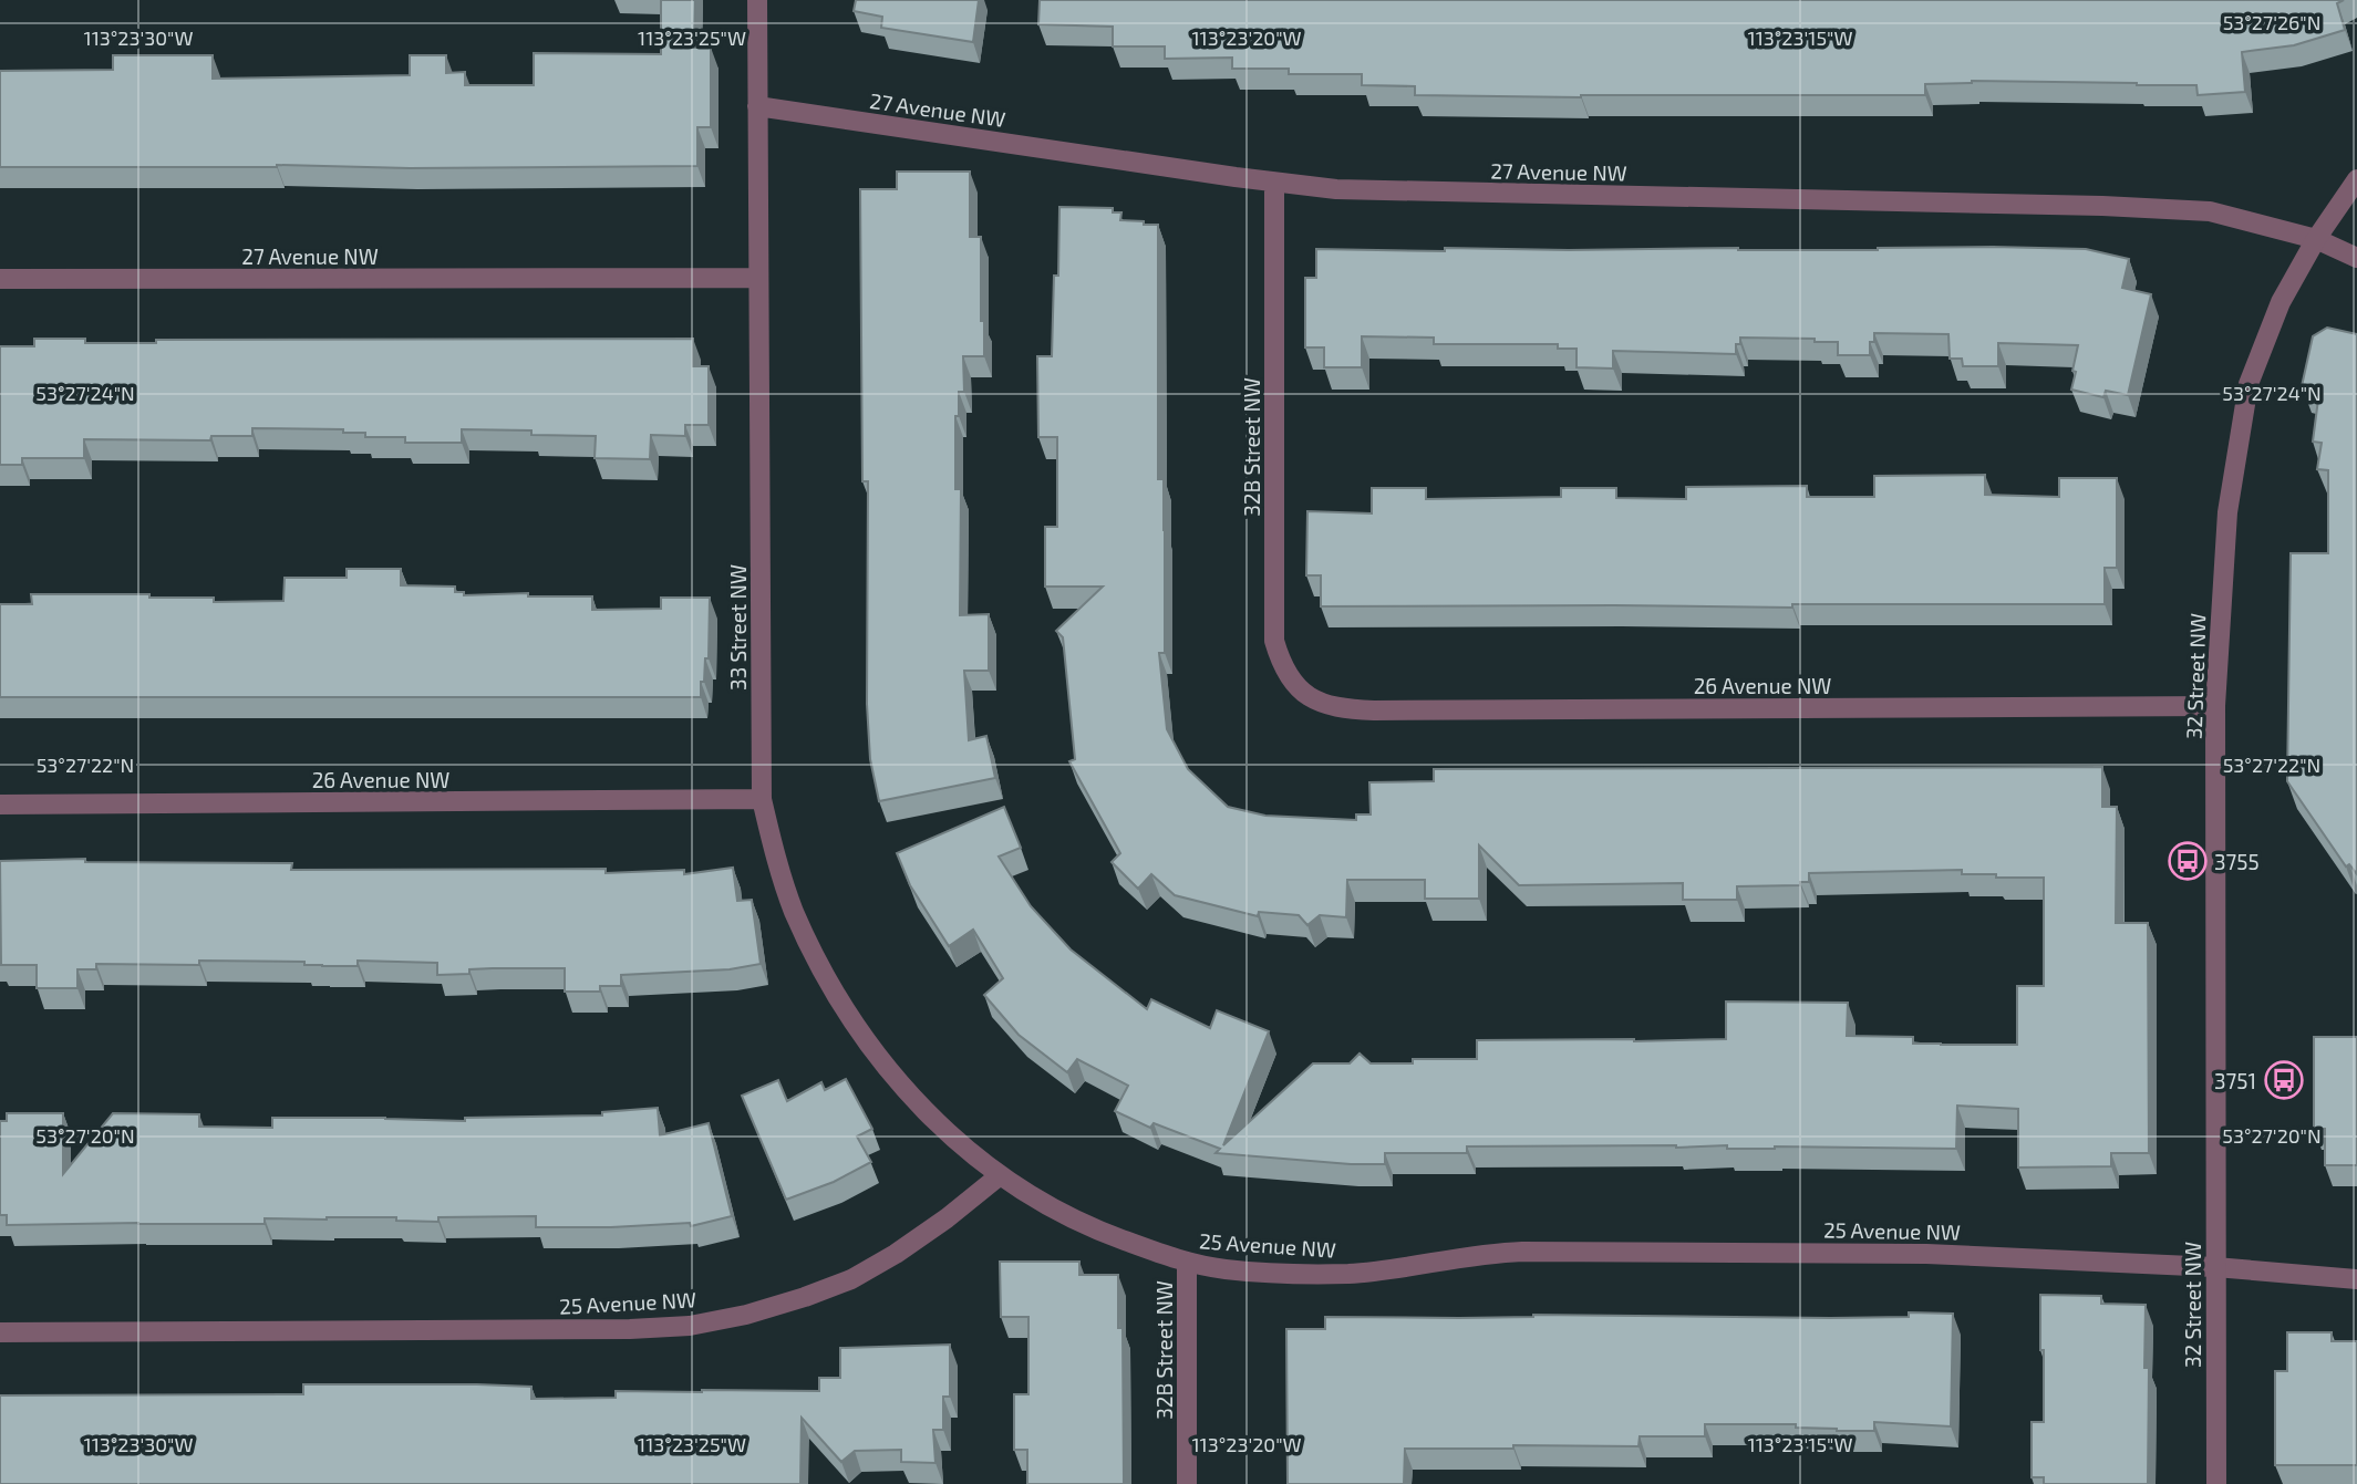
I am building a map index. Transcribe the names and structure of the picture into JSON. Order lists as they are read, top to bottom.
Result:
{
  "streets": {
    "street": [
      "27 Avenue NW",
      "32B Street NW",
      "33 Street NW",
      "32 Street NW",
      "26 Avenue NW",
      "25 Avenue NW"
    ]
  },
  "crossings": [
    ["27 Avenue NW", "32B Street NW"],
    ["27 Avenue NW", "33 Street NW"],
    ["27 Avenue NW", "32 Street NW"],
    ["32B Street NW", "26 Avenue NW"],
    ["32B Street NW", "25 Avenue NW"],
    ["33 Street NW", "26 Avenue NW"],
    ["33 Street NW", "25 Avenue NW"],
    ["32 Street NW", "26 Avenue NW"],
    ["32 Street NW", "25 Avenue NW"]
  ],
  "places": {
    "bus stop": ["3755", "3751"]
  },
  "coordinates": [
    "53°27'26\"N",
    "113°23'30\"W",
    "113°23'25\"W",
    "113°23'20\"W",
    "113°23'15\"W",
    "53°27'24\"N",
    "53°27'22\"N",
    "53°27'20\"N"
  ]
}
